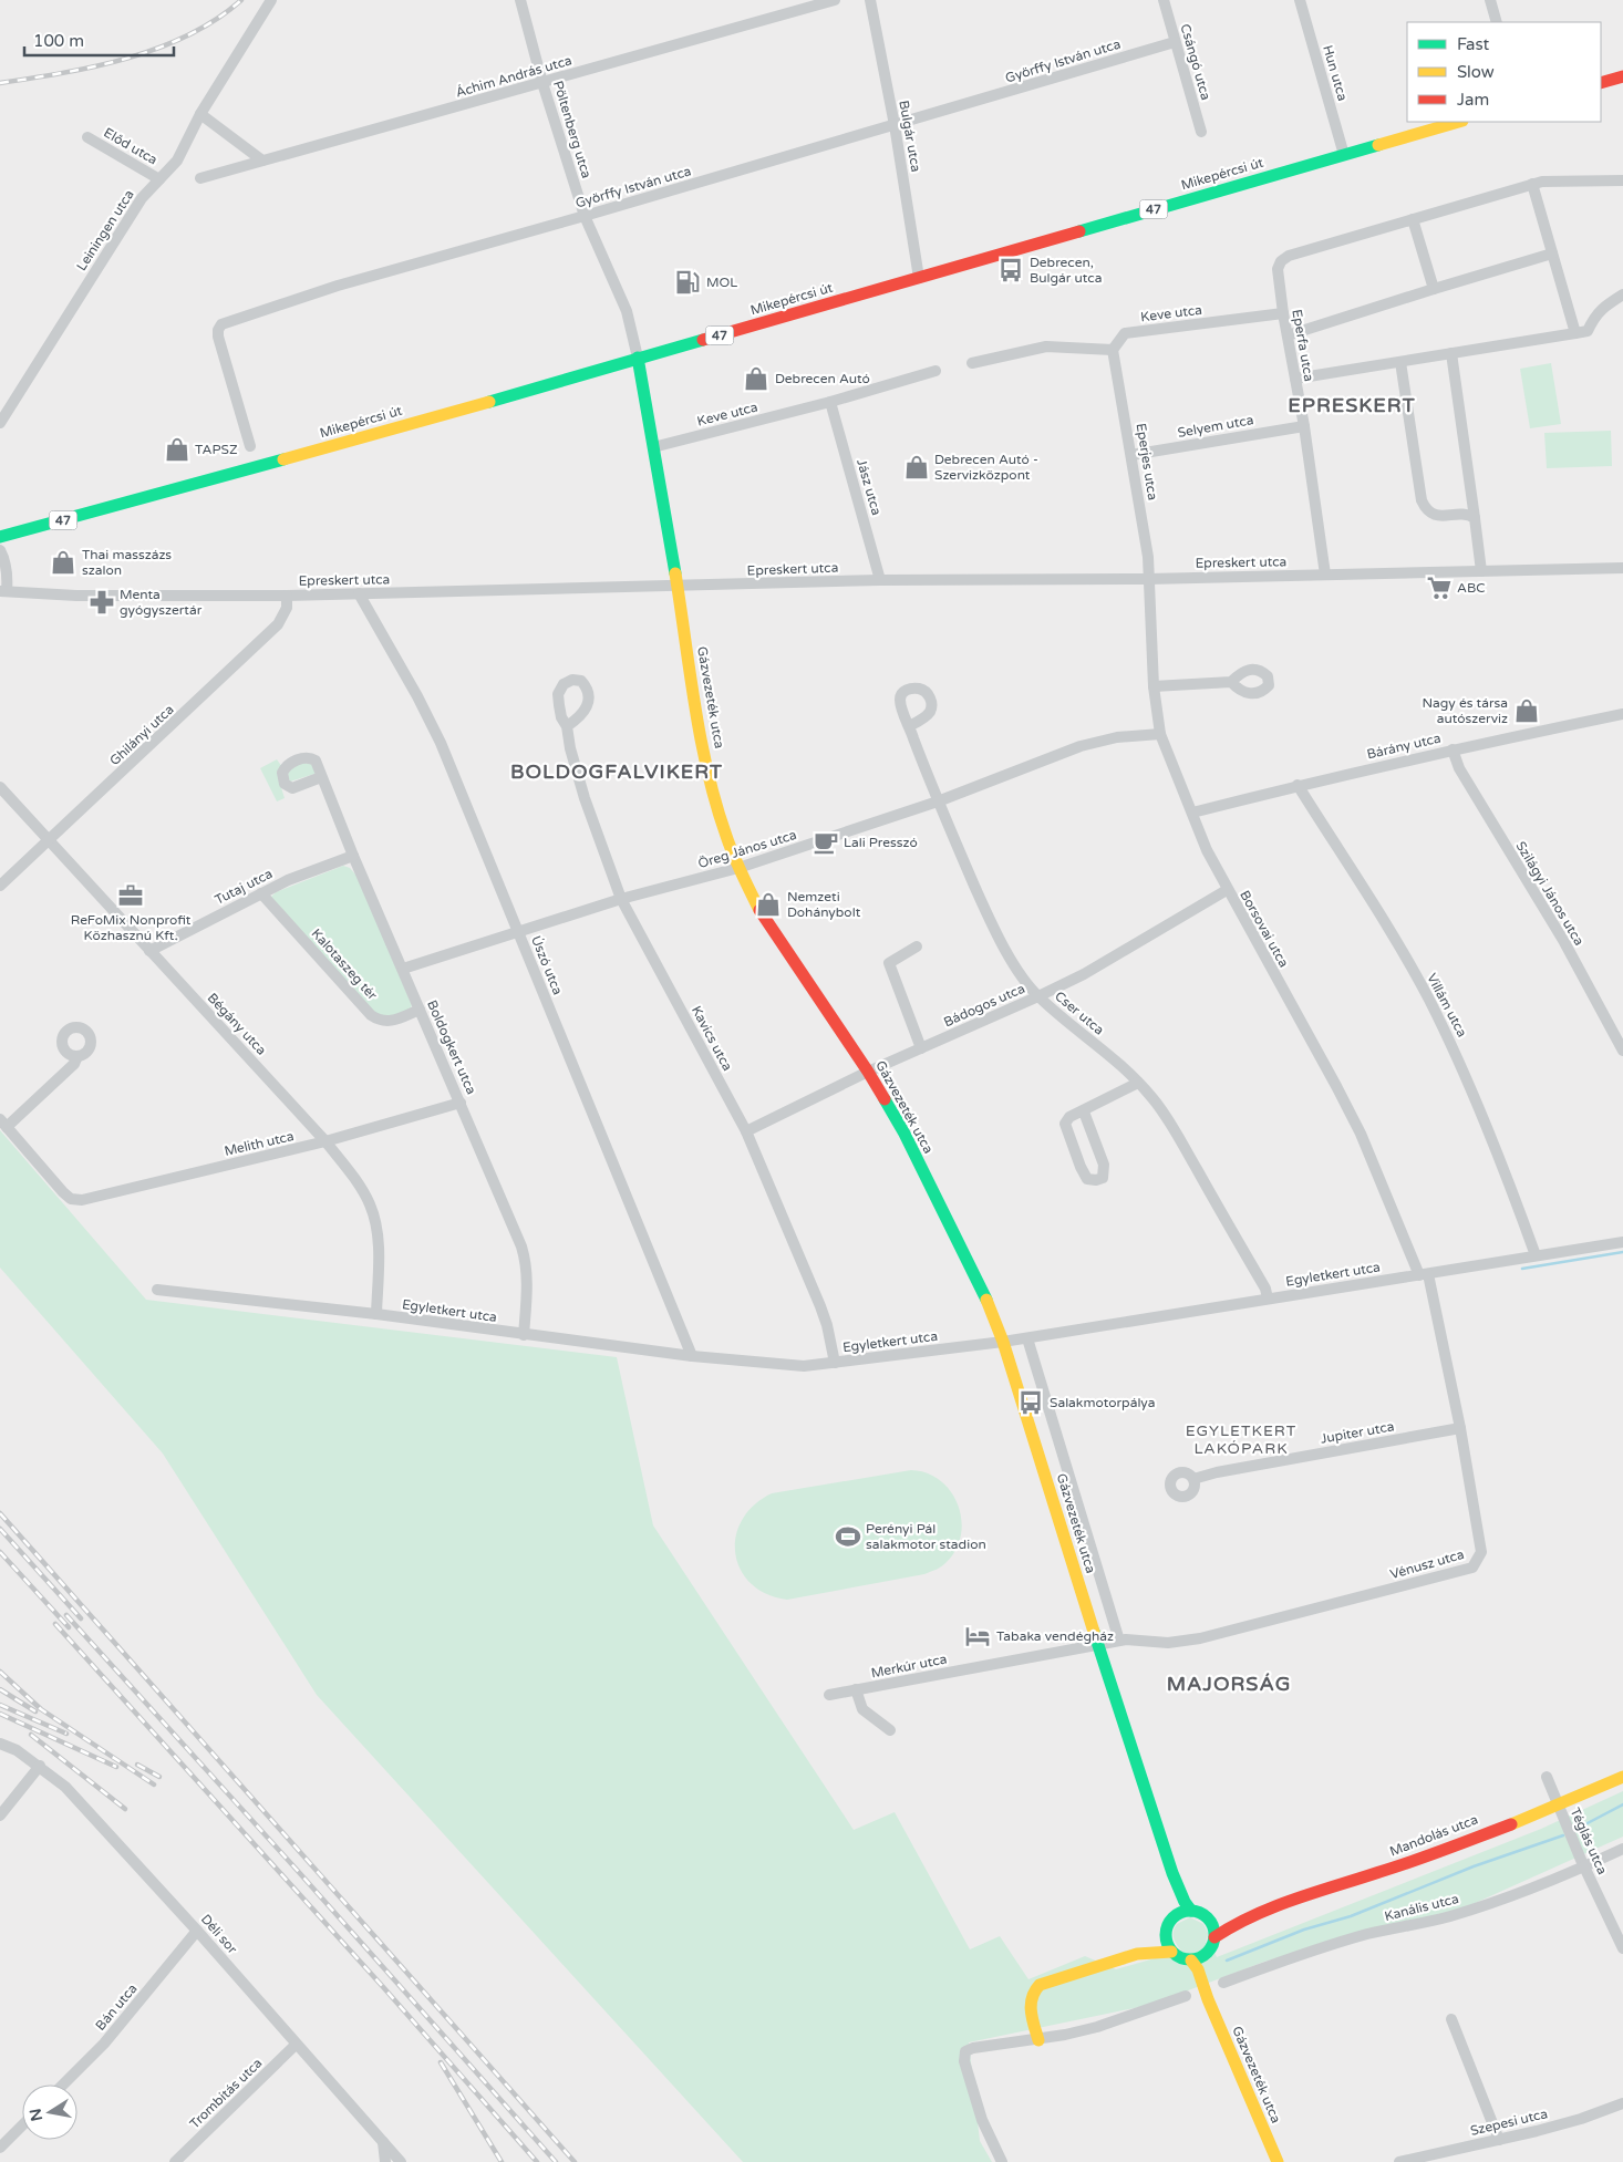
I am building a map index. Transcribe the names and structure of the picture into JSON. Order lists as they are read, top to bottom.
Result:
{
  "streets": {
    "street": [
      "Györffy István utca",
      "Csángó utca",
      "Hun utca",
      "Áchim András utca",
      "Pöltenberg utca",
      "Bulgár utca",
      "Előd utca",
      "Mikepércsi út",
      "47",
      "Leiningen utca",
      "Keve utca",
      "Eperfa utca",
      "Selyem utca",
      "Eperjes utca",
      "Jász utca",
      "Epreskert utca",
      "Gázvezeték utca",
      "Ghilányi utca",
      "Bárány utca",
      "Öreg János utca",
      "Tutaj utca",
      "Szilágyi János utca",
      "Borsovai utca",
      "Kalotaszeg tér",
      "Úszó utca",
      "Bádogos utca",
      "Villám utca",
      "Cser utca",
      "Bégány utca",
      "Kavics utca",
      "Boldogkert utca",
      "Melith utca",
      "Egyletkert utca",
      "Jupiter utca",
      "Vénusz utca",
      "Merkúr utca",
      "Mandolás utca",
      "Téglás utca",
      "Kanális utca",
      "Déli sor",
      "Bán utca",
      "Trombitás utca",
      "Szepesi utca"
    ]
  },
  "crossings": [
    ["Györffy István utca", "Csángó utca"],
    ["Györffy István utca", "Pöltenberg utca"],
    ["Györffy István utca", "Bulgár utca"],
    ["Hun utca", "Mikepércsi út"],
    ["Áchim András utca", "Pöltenberg utca"],
    ["Pöltenberg utca", "Mikepércsi út"],
    ["Pöltenberg utca", "Gázvezeték utca"],
    ["Bulgár utca", "Mikepércsi út"],
    ["Előd utca", "Leiningen utca"],
    ["Mikepércsi út", "Gázvezeték utca"],
    ["Keve utca", "Eperfa utca"],
    ["Keve utca", "Eperjes utca"],
    ["Keve utca", "Jász utca"],
    ["Keve utca", "Gázvezeték utca"],
    ["Eperfa utca", "Selyem utca"],
    ["Eperfa utca", "Epreskert utca"],
    ["Selyem utca", "Eperjes utca"],
    ["Eperjes utca", "Epreskert utca"],
    ["Eperjes utca", "Borsovai utca"],
    ["Jász utca", "Epreskert utca"],
    ["Epreskert utca", "Gázvezeték utca"],
    ["Epreskert utca", "Ghilányi utca"],
    ["Epreskert utca", "Borsovai utca"],
    ["Epreskert utca", "Úszó utca"],
    ["Gázvezeték utca", "Öreg János utca"],
    ["Gázvezeték utca", "Bádogos utca"],
    ["Gázvezeték utca", "Egyletkert utca"],
    ["Gázvezeték utca", "Vénusz utca"],
    ["Gázvezeték utca", "Merkúr utca"],
    ["Gázvezeték utca", "Mandolás utca"],
    ["Ghilányi utca", "Bégány utca"],
    ["Bárány utca", "Szilágyi János utca"],
    ["Bárány utca", "Borsovai utca"],
    ["Bárány utca", "Villám utca"],
    ["Öreg János utca", "Borsovai utca"],
    ["Öreg János utca", "Úszó utca"],
    ["Öreg János utca", "Cser utca"],
    ["Öreg János utca", "Kavics utca"],
    ["Öreg János utca", "Boldogkert utca"],
    ["Tutaj utca", "Kalotaszeg tér"],
    ["Tutaj utca", "Bégány utca"],
    ["Tutaj utca", "Boldogkert utca"],
    ["Borsovai utca", "Bádogos utca"],
    ["Borsovai utca", "Egyletkert utca"],
    ["Borsovai utca", "Vénusz utca"],
    ["Kalotaszeg tér", "Boldogkert utca"],
    ["Úszó utca", "Egyletkert utca"],
    ["Bádogos utca", "Cser utca"],
    ["Bádogos utca", "Kavics utca"],
    ["Villám utca", "Egyletkert utca"],
    ["Cser utca", "Egyletkert utca"],
    ["Bégány utca", "Melith utca"],
    ["Bégány utca", "Egyletkert utca"],
    ["Kavics utca", "Egyletkert utca"],
    ["Boldogkert utca", "Melith utca"],
    ["Boldogkert utca", "Egyletkert utca"],
    ["Egyletkert utca", "Vénusz utca"],
    ["Jupiter utca", "Vénusz utca"],
    ["Vénusz utca", "Merkúr utca"],
    ["Mandolás utca", "Téglás utca"],
    ["Téglás utca", "Kanális utca"],
    ["Déli sor", "Bán utca"],
    ["Déli sor", "Trombitás utca"]
  ],
  "districts": [
    "EPRESKERT",
    "BOLDOGFALVIKERT",
    "EGYLETKERT LAKÓPARK",
    "MAJORSÁG"
  ],
  "places": {
    "bus stop": ["Debrecen, Bulgár utca", "Salakmotorpálya"],
    "fuel station": ["MOL"],
    "shop": [
      "Debrecen Autó",
      "TAPSZ",
      "Debrecen Autó - Szervizközpont",
      "Thai masszázs szalon",
      "Nagy és társa autószerviz",
      "Nemzeti Dohánybolt"
    ],
    "supermarket": ["ABC"],
    "pharmacy": ["Menta gyógyszertár"],
    "cafe": ["Lali Presszó"],
    "office": ["ReFoMix Nonprofit Közhasznú Kft."],
    "sports": ["Perényi Pál salakmotor stadion"],
    "hotel": ["Tabaka vendégház"]
  },
  "legend": ["Fast", "Slow", "Jam"],
  "scale_bar": "100 m",
  "north": "left"
}
